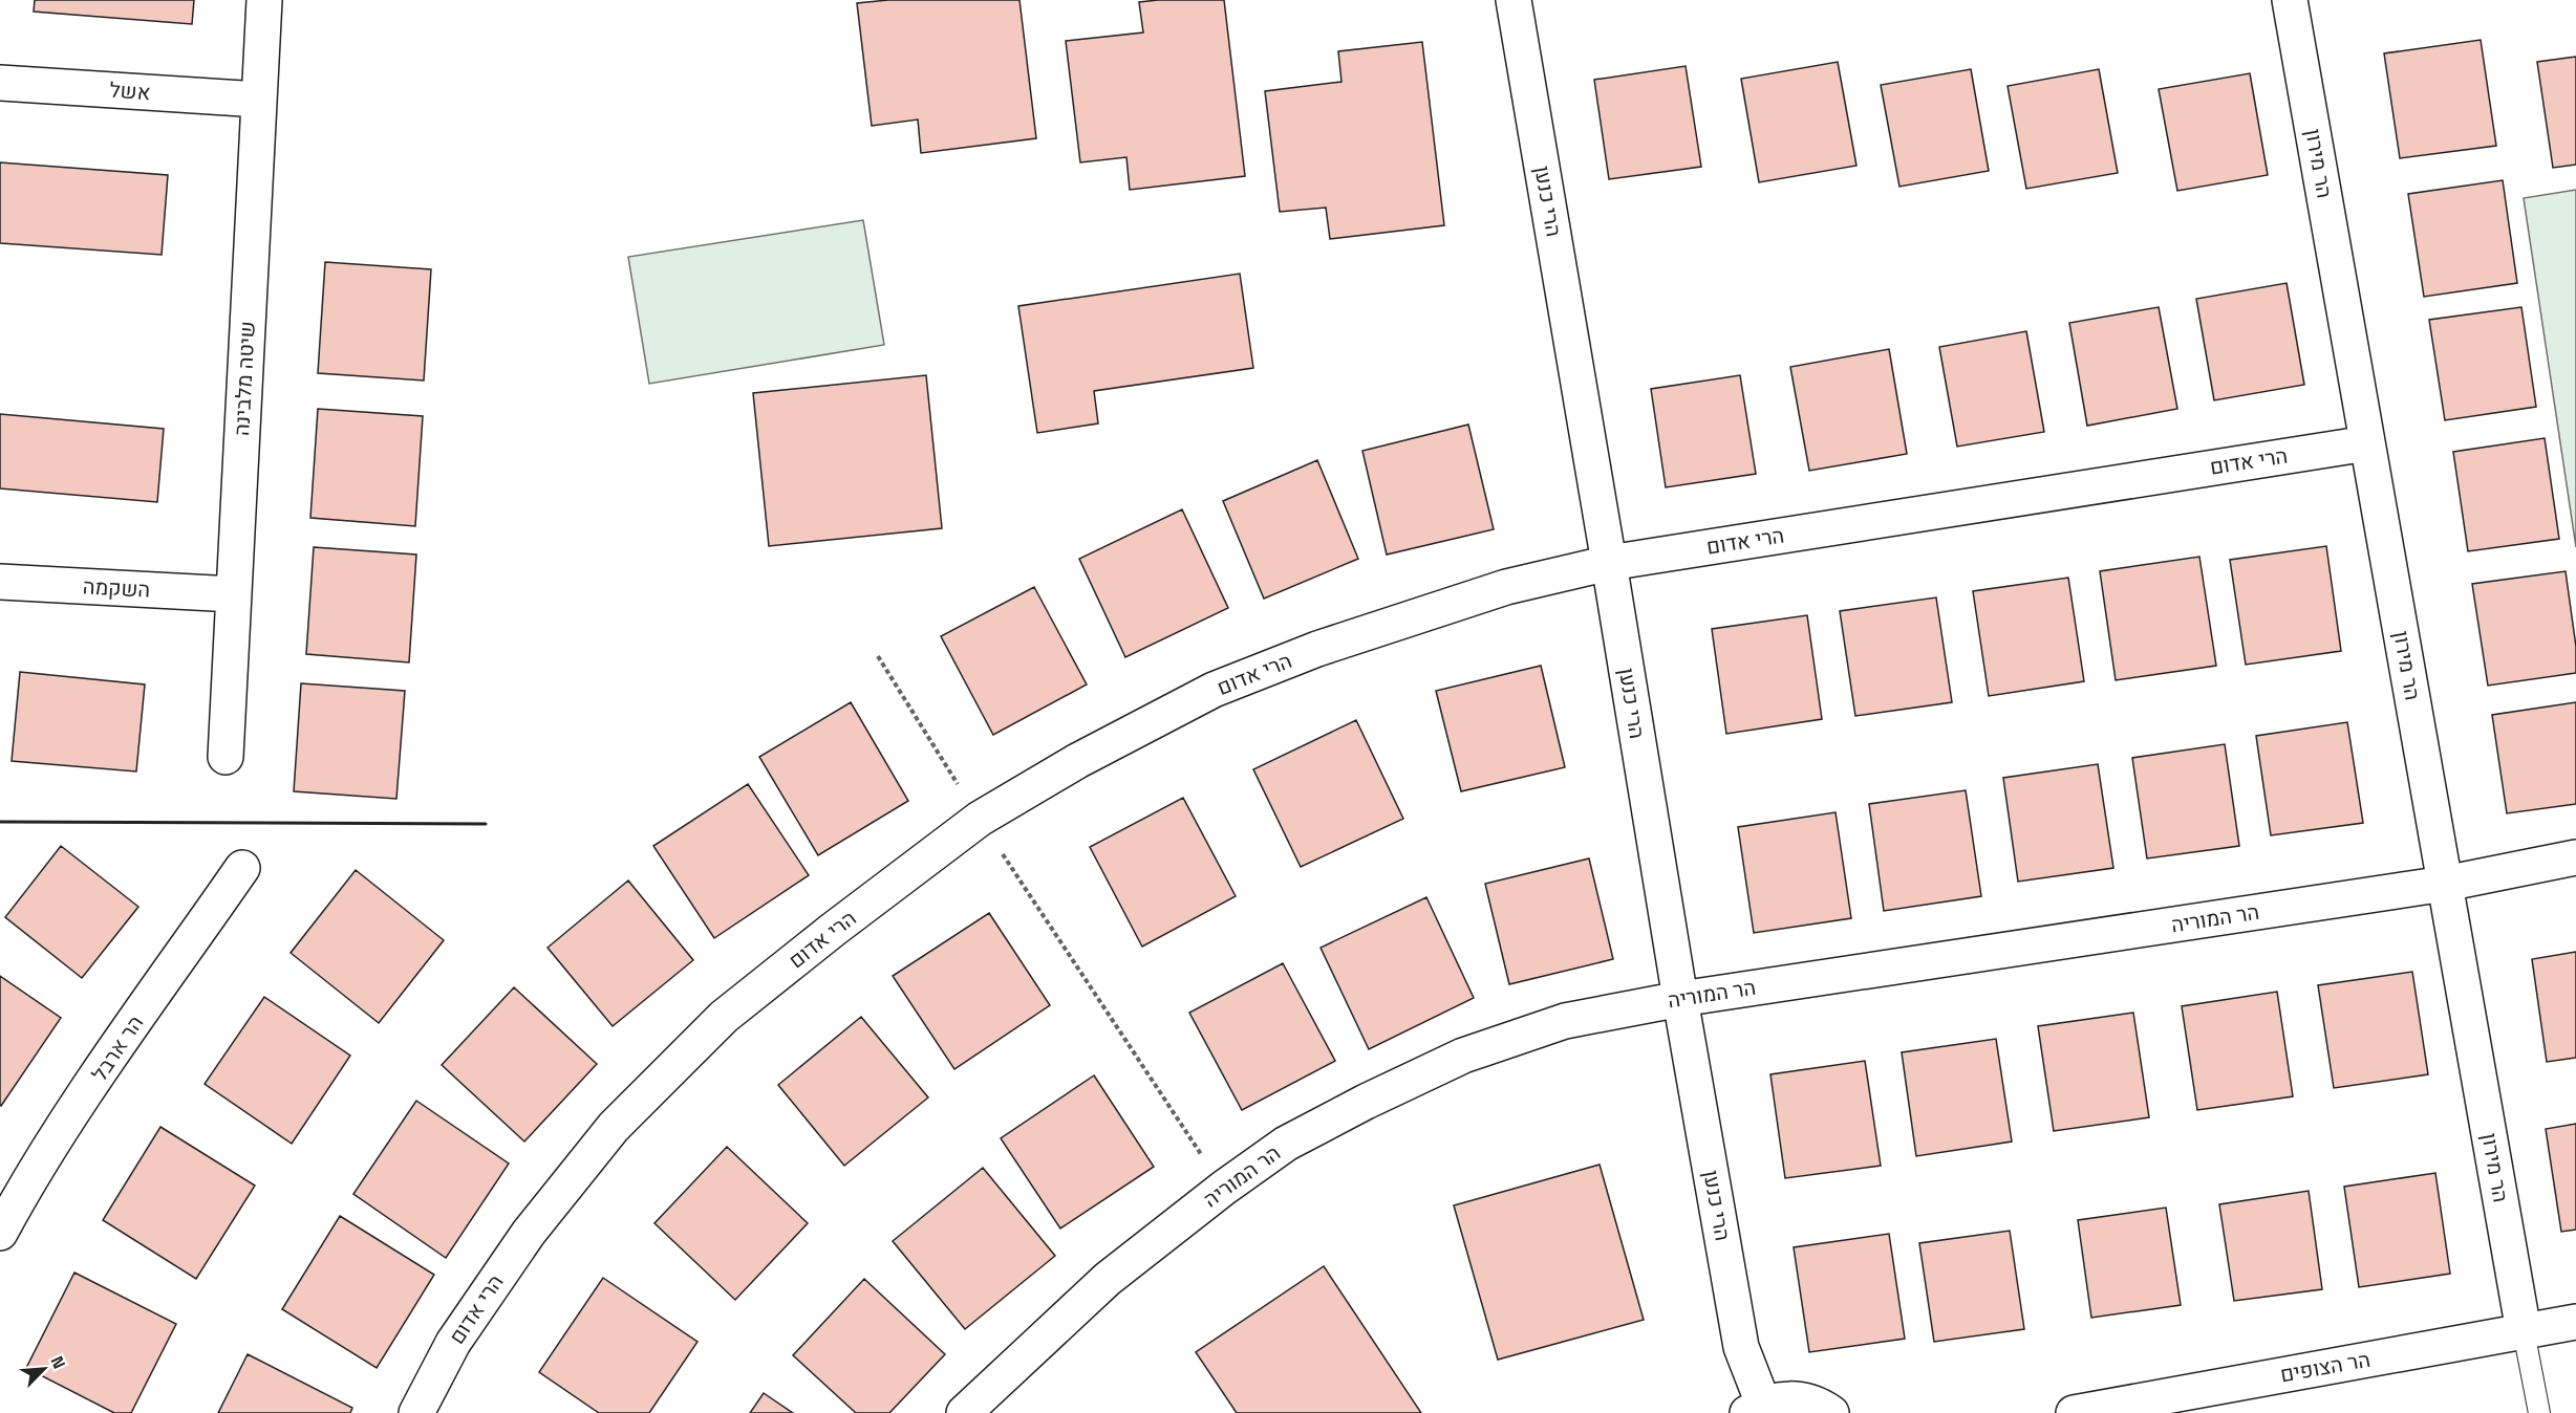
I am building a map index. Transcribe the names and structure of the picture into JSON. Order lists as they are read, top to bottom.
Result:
{
  "streets": {
    "street": [
      "אשל",
      "הר מירון",
      "הרי כנען",
      "שיטה מלבינה",
      "הרי אדום",
      "השקמה",
      "הר המוריה",
      "הר ארבל",
      "הר הצופים"
    ]
  },
  "crossings": [
    ["אשל", "שיטה מלבינה"],
    ["הר מירון", "הרי אדום"],
    ["הר מירון", "הר המוריה"],
    ["הר מירון", "הר הצופים"],
    ["הרי כנען", "הרי אדום"],
    ["הרי כנען", "הר המוריה"],
    ["שיטה מלבינה", "השקמה"]
  ],
  "north": "top right"
}
